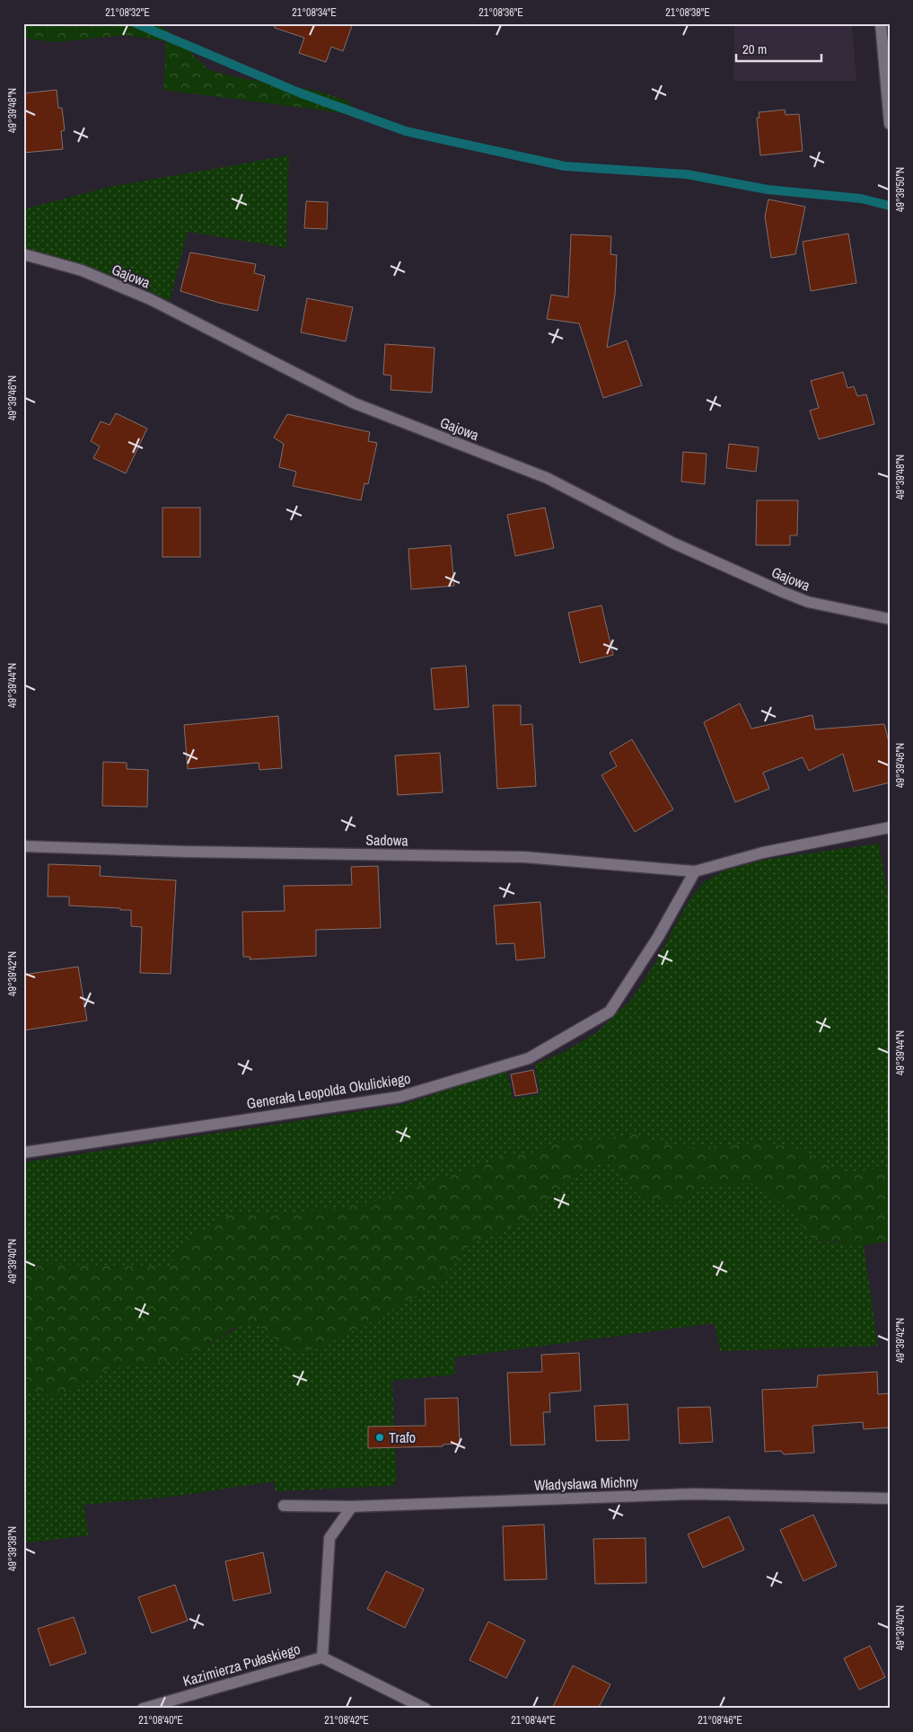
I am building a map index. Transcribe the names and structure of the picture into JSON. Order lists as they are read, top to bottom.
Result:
{
  "streets": {
    "street": [
      "Gajowa",
      "Sadowa",
      "Generała Leopolda Okulickiego",
      "Władysława Michny",
      "Kazimierza Pułaskiego"
    ]
  },
  "crossings": [
    ["Sadowa", "Generała Leopolda Okulickiego"],
    ["Władysława Michny", "Kazimierza Pułaskiego"]
  ],
  "places": ["Trafo"],
  "scale_bar": "20 m",
  "coordinates": [
    "21°08'32\"E",
    "21°08'34\"E",
    "21°08'36\"E",
    "21°08'38\"E",
    "49°39'48\"N",
    "49°39'50\"N",
    "49°39'46\"N",
    "49°39'44\"N",
    "49°39'42\"N",
    "49°39'40\"N",
    "49°39'38\"N",
    "21°08'40\"E",
    "21°08'42\"E",
    "21°08'44\"E",
    "21°08'46\"E"
  ]
}
